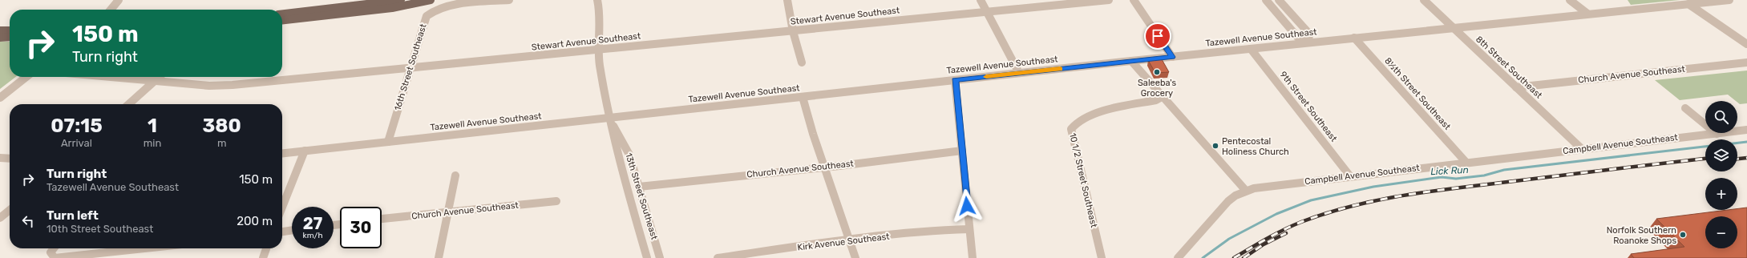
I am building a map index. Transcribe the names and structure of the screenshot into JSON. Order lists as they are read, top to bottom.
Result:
{
  "streets": {
    "street": [
      "Stewart Avenue Southeast",
      "Tazewell Avenue Southeast",
      "16th Street Southeast",
      "8th Street Southeast",
      "Church Avenue Southeast",
      "8½th Street Southeast",
      "9th Street Southeast",
      "Campbell Avenue Southeast",
      "10 1/2 Street Southeast",
      "13th Street Southeast",
      "Kirk Avenue Southeast"
    ]
  },
  "crossings": [
    ["Stewart Avenue Southeast", "16th Street Southeast"],
    ["Stewart Avenue Southeast", "13th Street Southeast"],
    ["Tazewell Avenue Southeast", "16th Street Southeast"],
    ["Tazewell Avenue Southeast", "8th Street Southeast"],
    ["Tazewell Avenue Southeast", "8½th Street Southeast"],
    ["Tazewell Avenue Southeast", "9th Street Southeast"],
    ["Tazewell Avenue Southeast", "13th Street Southeast"],
    ["8th Street Southeast", "Church Avenue Southeast"],
    ["8th Street Southeast", "Campbell Avenue Southeast"],
    ["Church Avenue Southeast", "13th Street Southeast"],
    ["8½th Street Southeast", "Campbell Avenue Southeast"],
    ["9th Street Southeast", "Campbell Avenue Southeast"]
  ],
  "water": ["Lick Run"],
  "places": ["Saleeba's Grocery", "Pentecostal Holiness Church", "Norfolk Southern Roanoke Shops"],
  "page": {
    "turn": ["150 m", "Turn right"],
    "map_buttons": ["+", "−"],
    "eta": [
      "07:15",
      "Arrival",
      "1",
      "min",
      "380",
      "m"
    ],
    "list": [
      {
        "name": "Turn right",
        "note": "Tazewell Avenue Southeast",
        "value": "150 m"
      },
      {
        "name": "Turn left",
        "note": "10th Street Southeast",
        "value": "200 m"
      }
    ],
    "speed": "27 km/h",
    "limit": "30"
  }
}
